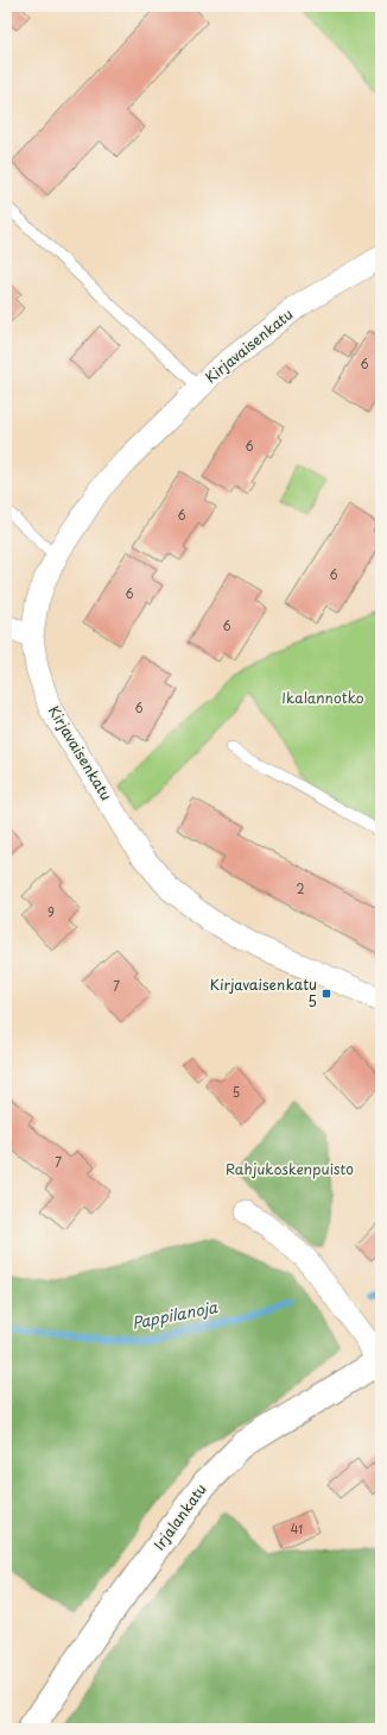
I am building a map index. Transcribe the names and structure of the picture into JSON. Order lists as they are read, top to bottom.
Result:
{
  "streets": {
    "street": ["Kirjavaisenkatu", "Irjalankatu"]
  },
  "water": ["Pappilanoja"],
  "parks": ["Ikalannotko", "Rahjukoskenpuisto"],
  "places": {
    "transit": ["Kirjavaisenkatu 5"]
  },
  "house_numbers": [
    "6",
    "6",
    "6",
    "6",
    "6",
    "6",
    "6",
    "2",
    "9",
    "7",
    "5",
    "7",
    "41"
  ]
}
